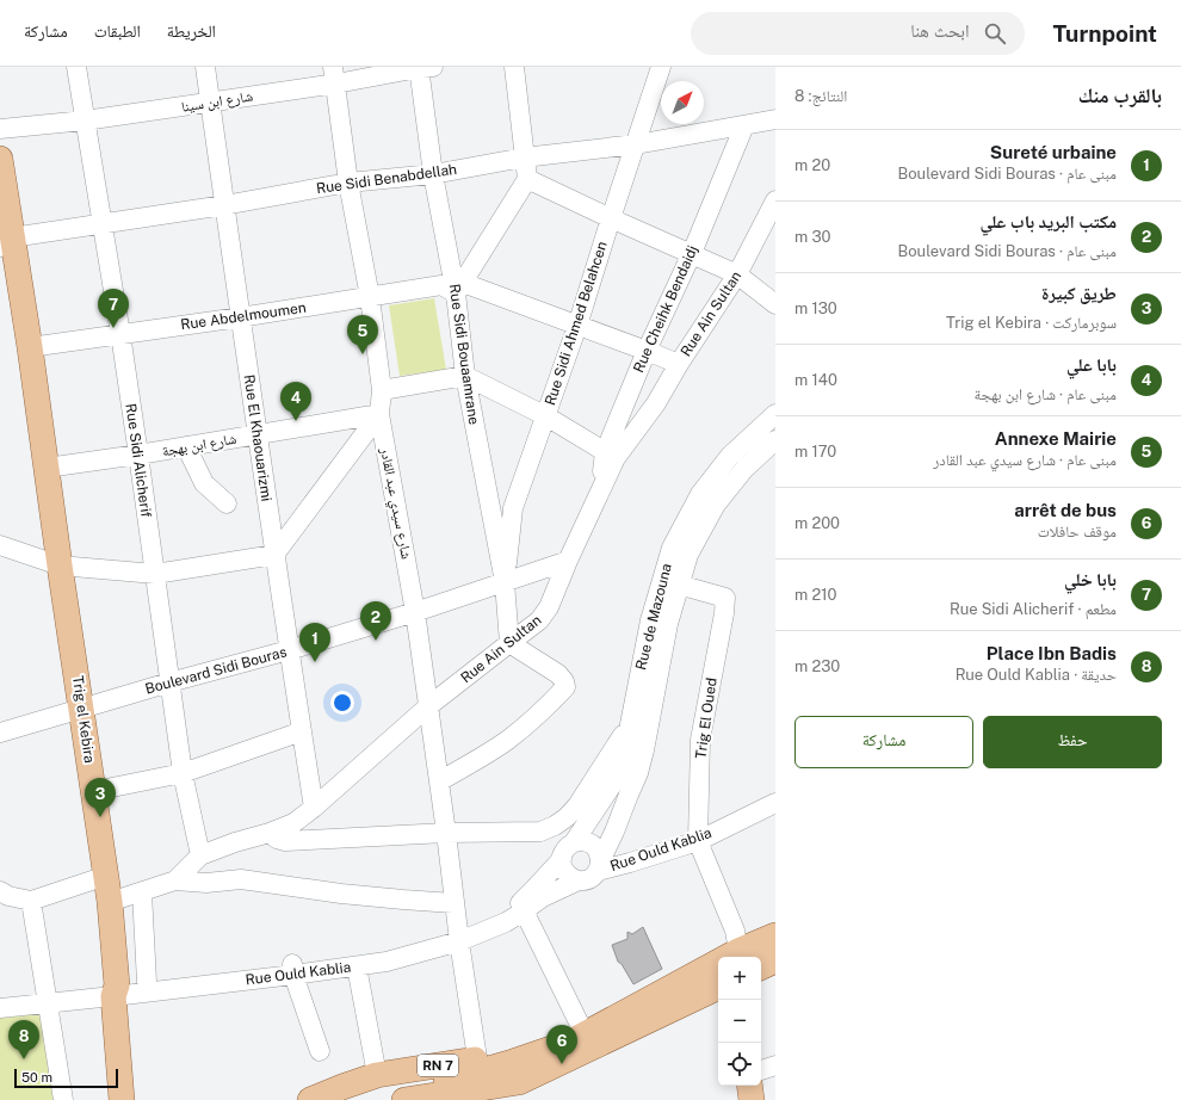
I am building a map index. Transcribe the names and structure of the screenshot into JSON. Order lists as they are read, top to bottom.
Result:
{
  "streets": {
    "main road": ["Trig el Kebira", "RN 7"],
    "street": [
      "شارع ابن سينا",
      "Rue Sidi Benabdellah",
      "Rue Cheihk Bendaidj",
      "Rue Ain Sultan",
      "Rue Abdelmoumen",
      "Rue Sidi Ahmed Belahcen",
      "Rue Sidi Bouaamrane",
      "Rue El Khaouarizmi",
      "شارع ابن بهجة",
      "Rue Sidi Alicherif",
      "شارع سيدي عبد القادر",
      "Rue de Mazouna",
      "Boulevard Sidi Bouras",
      "Trig El Oued",
      "Rue Ould Kablia"
    ]
  },
  "crossings": [
    ["شارع ابن سينا", "Rue Sidi Bouaamrane"],
    ["شارع ابن سينا", "Rue El Khaouarizmi"],
    ["شارع ابن سينا", "Rue Sidi Alicherif"],
    ["شارع ابن سينا", "شارع سيدي عبد القادر"],
    ["Rue Sidi Benabdellah", "Rue Cheihk Bendaidj"],
    ["Rue Sidi Benabdellah", "Rue Sidi Ahmed Belahcen"],
    ["Rue Sidi Benabdellah", "Rue Sidi Bouaamrane"],
    ["Rue Sidi Benabdellah", "Rue El Khaouarizmi"],
    ["Rue Sidi Benabdellah", "Rue Sidi Alicherif"],
    ["Rue Sidi Benabdellah", "شارع سيدي عبد القادر"],
    ["Rue Sidi Benabdellah", "Trig el Kebira"],
    ["Rue Cheihk Bendaidj", "Rue Ain Sultan"],
    ["Rue Ain Sultan", "Rue Sidi Bouaamrane"],
    ["Rue Ain Sultan", "Rue El Khaouarizmi"],
    ["Rue Ain Sultan", "Rue Sidi Alicherif"],
    ["Rue Ain Sultan", "شارع سيدي عبد القادر"],
    ["Rue Ain Sultan", "Boulevard Sidi Bouras"],
    ["Rue Ain Sultan", "Trig el Kebira"],
    ["Rue Abdelmoumen", "Rue Sidi Bouaamrane"],
    ["Rue Abdelmoumen", "Rue El Khaouarizmi"],
    ["Rue Abdelmoumen", "Rue Sidi Alicherif"],
    ["Rue Abdelmoumen", "شارع سيدي عبد القادر"],
    ["Rue Abdelmoumen", "Trig el Kebira"],
    ["Rue Sidi Ahmed Belahcen", "Rue Sidi Bouaamrane"],
    ["Rue Sidi Ahmed Belahcen", "Boulevard Sidi Bouras"],
    ["Rue Sidi Bouaamrane", "Boulevard Sidi Bouras"],
    ["Rue El Khaouarizmi", "شارع ابن بهجة"],
    ["Rue El Khaouarizmi", "Boulevard Sidi Bouras"],
    ["شارع ابن بهجة", "Rue Sidi Alicherif"],
    ["شارع ابن بهجة", "شارع سيدي عبد القادر"],
    ["شارع ابن بهجة", "Trig el Kebira"],
    ["Rue Sidi Alicherif", "Boulevard Sidi Bouras"],
    ["شارع سيدي عبد القادر", "Boulevard Sidi Bouras"],
    ["شارع سيدي عبد القادر", "Rue Ould Kablia"],
    ["شارع سيدي عبد القادر", "RN 7"],
    ["Rue de Mazouna", "Trig El Oued"],
    ["Rue de Mazouna", "Rue Ould Kablia"],
    ["Boulevard Sidi Bouras", "Trig el Kebira"],
    ["Trig El Oued", "Rue Ould Kablia"],
    ["Trig el Kebira", "Rue Ould Kablia"]
  ],
  "scale_bar": "50 m",
  "north": "top right",
  "page": {
    "header": "Turnpoint",
    "search": "ابحث هنا",
    "nav": ["الخريطة", "الطبقات", "مشاركة"],
    "heading": ["بالقرب منك", "النتائج: 8"],
    "list": [
      {
        "mark": "1",
        "name": "Sureté urbaine",
        "note": "مبنى عام · Boulevard Sidi Bouras",
        "value": "20 m"
      },
      {
        "mark": "2",
        "name": "مكتب البريد باب علي",
        "note": "مبنى عام · Boulevard Sidi Bouras",
        "value": "30 m"
      },
      {
        "mark": "3",
        "name": "طريق كبيرة",
        "note": "سوبرماركت · Trig el Kebira",
        "value": "130 m"
      },
      {
        "mark": "4",
        "name": "بابا علي",
        "note": "مبنى عام · شارع ابن بهجة",
        "value": "140 m"
      },
      {
        "mark": "5",
        "name": "Annexe Mairie",
        "note": "مبنى عام · شارع سيدي عبد القادر",
        "value": "170 m"
      },
      {
        "mark": "6",
        "name": "arrêt de bus",
        "note": "موقف حافلات",
        "value": "200 m"
      },
      {
        "mark": "7",
        "name": "بابا خلي",
        "note": "مطعم · Rue Sidi Alicherif",
        "value": "210 m"
      },
      {
        "mark": "8",
        "name": "Place Ibn Badis",
        "note": "حديقة · Rue Ould Kablia",
        "value": "230 m"
      }
    ],
    "pins": [
      "7",
      "5",
      "4",
      "2",
      "1",
      "3",
      "8",
      "6"
    ],
    "buttons": ["حفظ", "مشاركة"],
    "map_buttons": ["+", "−"],
    "scale": "50 m"
  }
}
